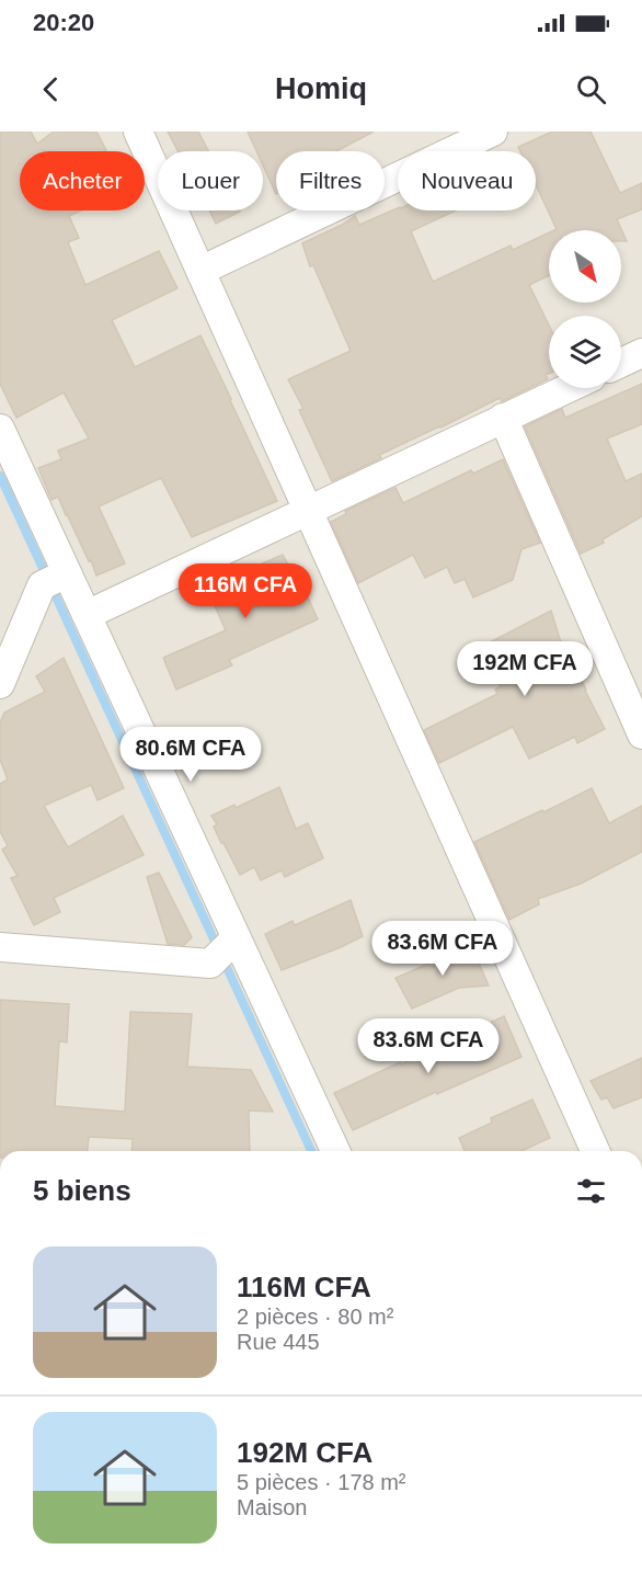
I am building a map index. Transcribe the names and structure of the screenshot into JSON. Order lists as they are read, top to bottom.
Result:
{
  "north": "bottom right",
  "page": {
    "status": "20:20",
    "header": "Homiq",
    "chip": [
      "Acheter",
      "Louer",
      "Filtres",
      "Nouveau"
    ],
    "price": [
      "116M CFA",
      "192M CFA",
      "80.6M CFA",
      "83.6M CFA",
      "83.6M CFA"
    ],
    "heading": "5 biens",
    "list": [
      {
        "name": "116M CFA",
        "note": "2 pièces · 80 m² · Rue 445"
      },
      {
        "name": "192M CFA",
        "note": "5 pièces · 178 m² · Maison"
      }
    ]
  }
}
